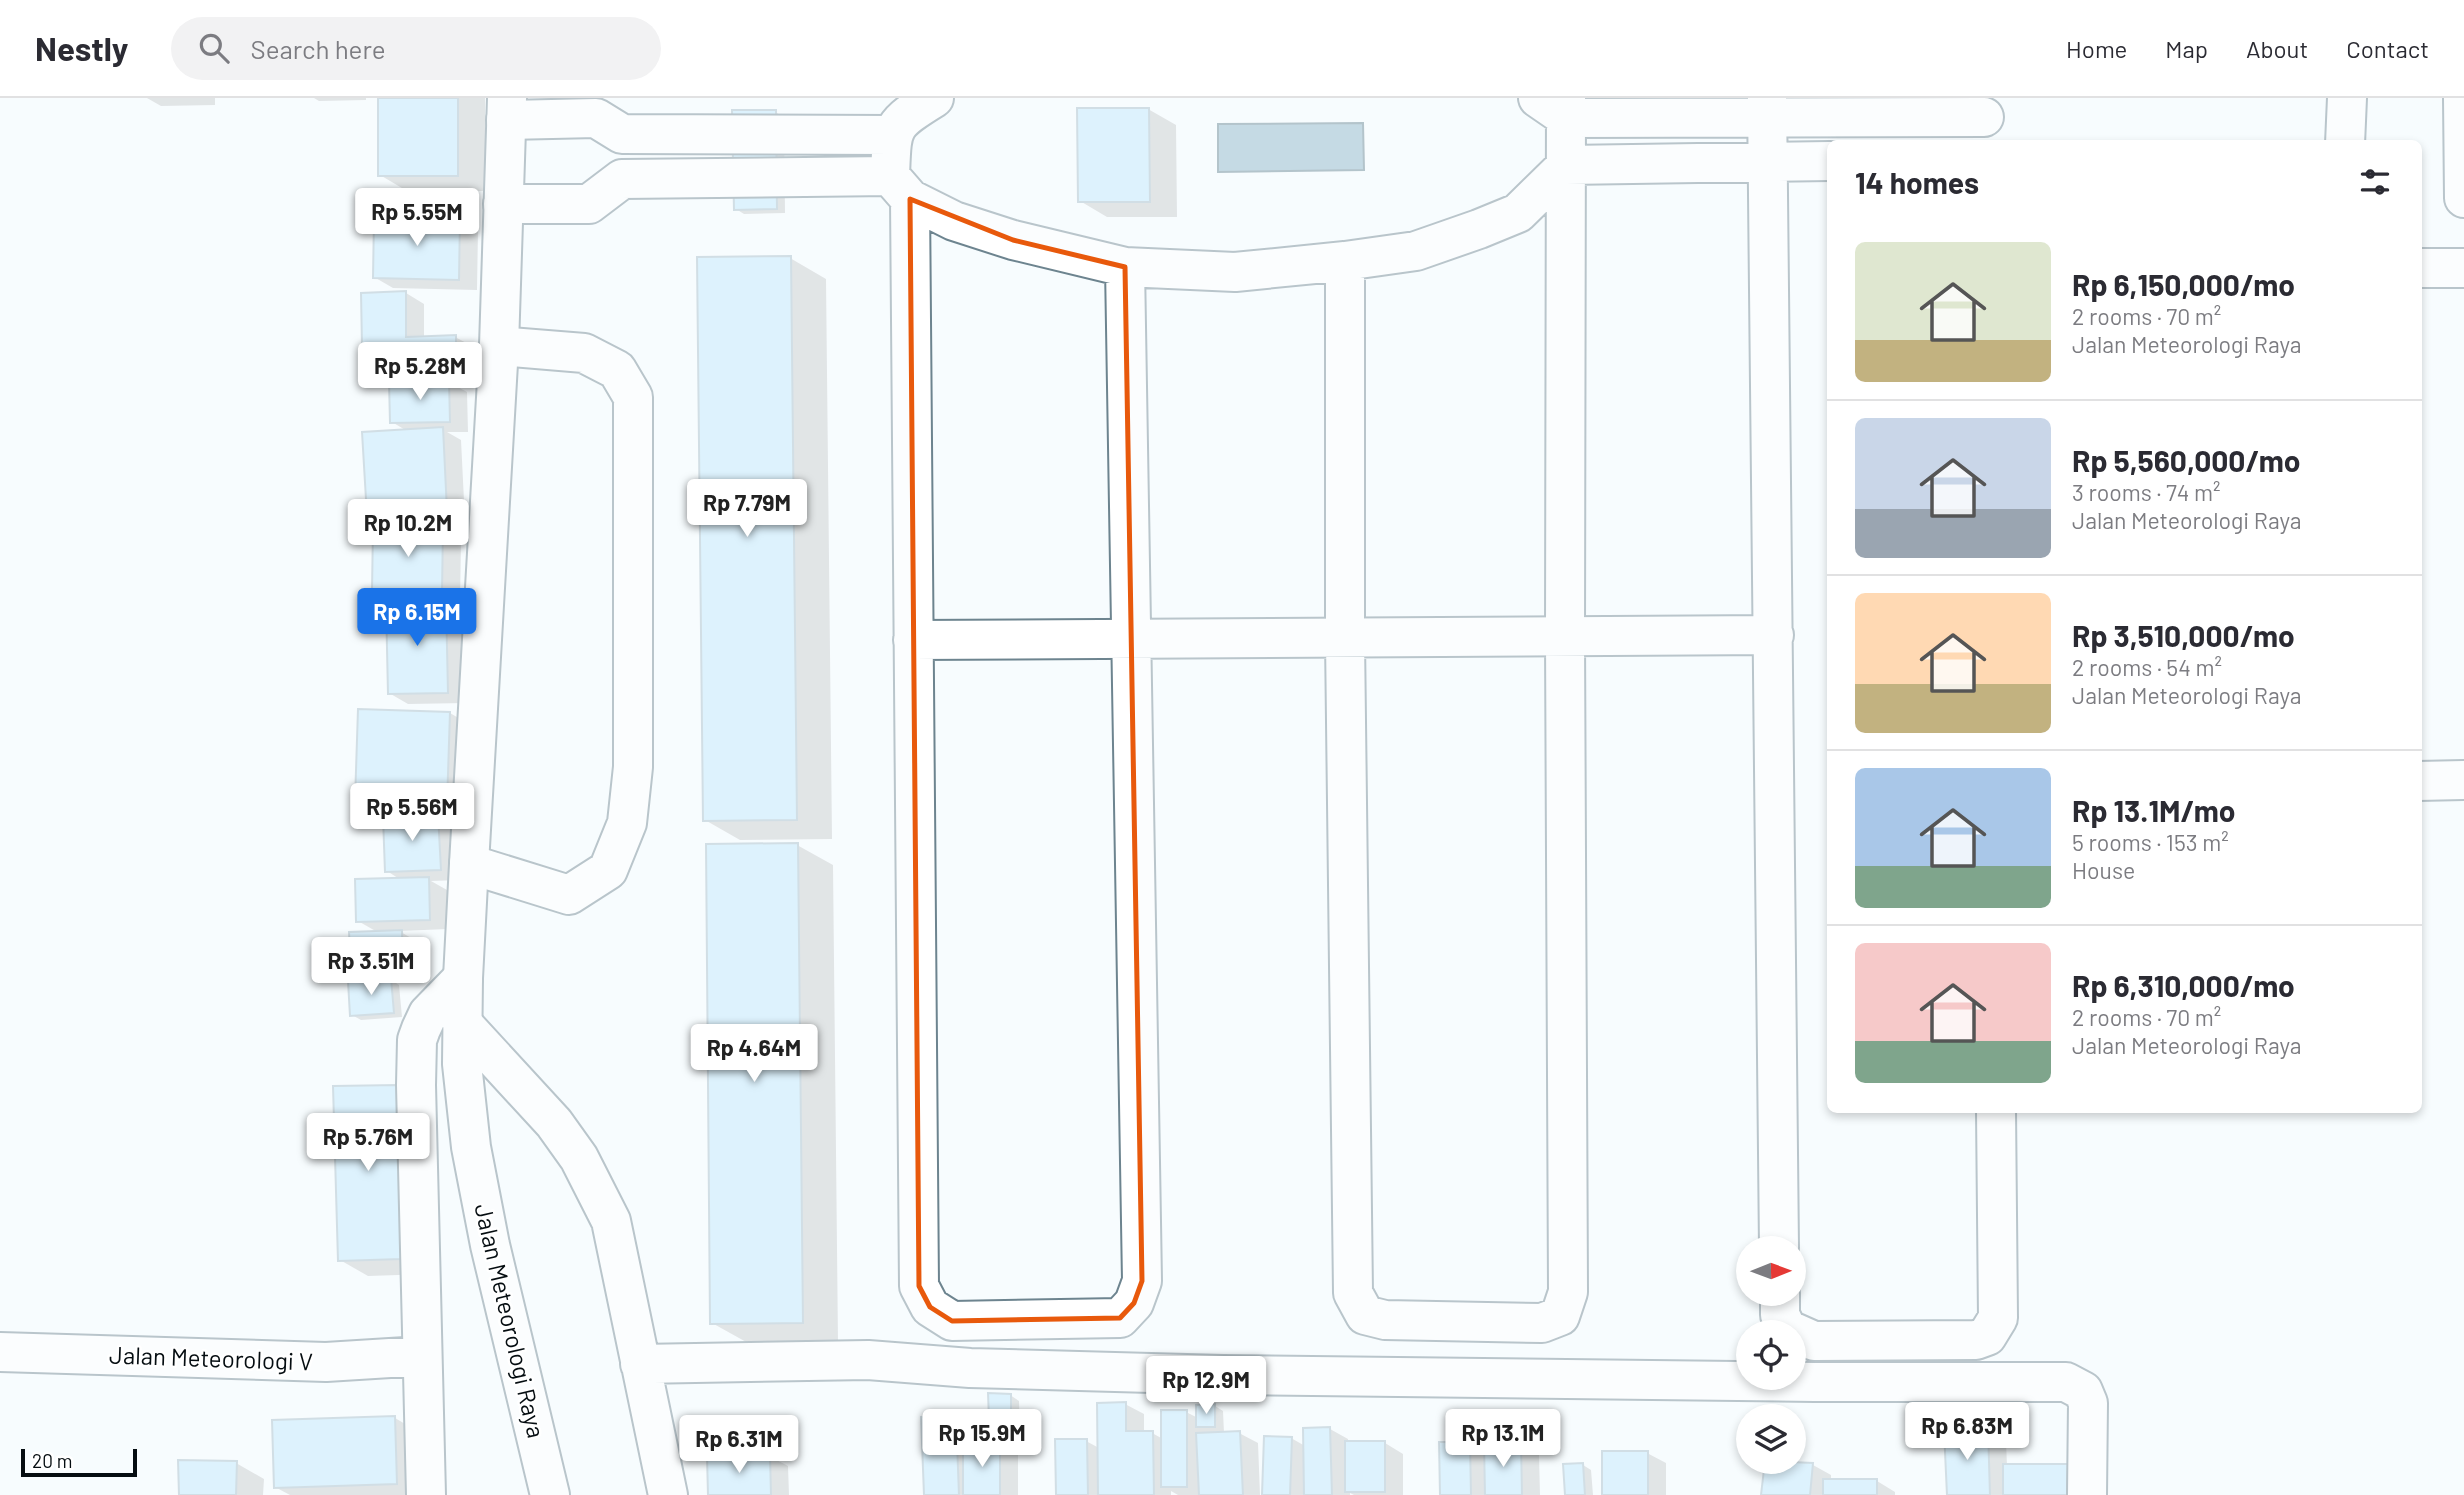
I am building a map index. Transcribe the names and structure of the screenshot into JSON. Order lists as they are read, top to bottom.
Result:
{
  "streets": {
    "street": ["Jalan Meteorologi Raya", "Jalan Meteorologi V"]
  },
  "scale_bar": "20 m",
  "north": "right",
  "page": {
    "header": "Nestly",
    "search": "Search here",
    "nav": [
      "Home",
      "Map",
      "About",
      "Contact"
    ],
    "heading": "14 homes",
    "price": [
      "Rp 5.55M",
      "Rp 5.28M",
      "Rp 7.79M",
      "Rp 10.2M",
      "Rp 6.15M",
      "Rp 5.56M",
      "Rp 3.51M",
      "Rp 4.64M",
      "Rp 5.76M",
      "Rp 12.9M",
      "Rp 6.83M",
      "Rp 15.9M",
      "Rp 13.1M",
      "Rp 6.31M"
    ],
    "list": [
      {
        "name": "Rp 6,150,000/mo",
        "note": "2 rooms · 70 m² · Jalan Meteorologi Raya"
      },
      {
        "name": "Rp 5,560,000/mo",
        "note": "3 rooms · 74 m² · Jalan Meteorologi Raya"
      },
      {
        "name": "Rp 3,510,000/mo",
        "note": "2 rooms · 54 m² · Jalan Meteorologi Raya"
      },
      {
        "name": "Rp 13.1M/mo",
        "note": "5 rooms · 153 m² · House"
      },
      {
        "name": "Rp 6,310,000/mo",
        "note": "2 rooms · 70 m² · Jalan Meteorologi Raya"
      }
    ],
    "scale": "20 m"
  }
}
